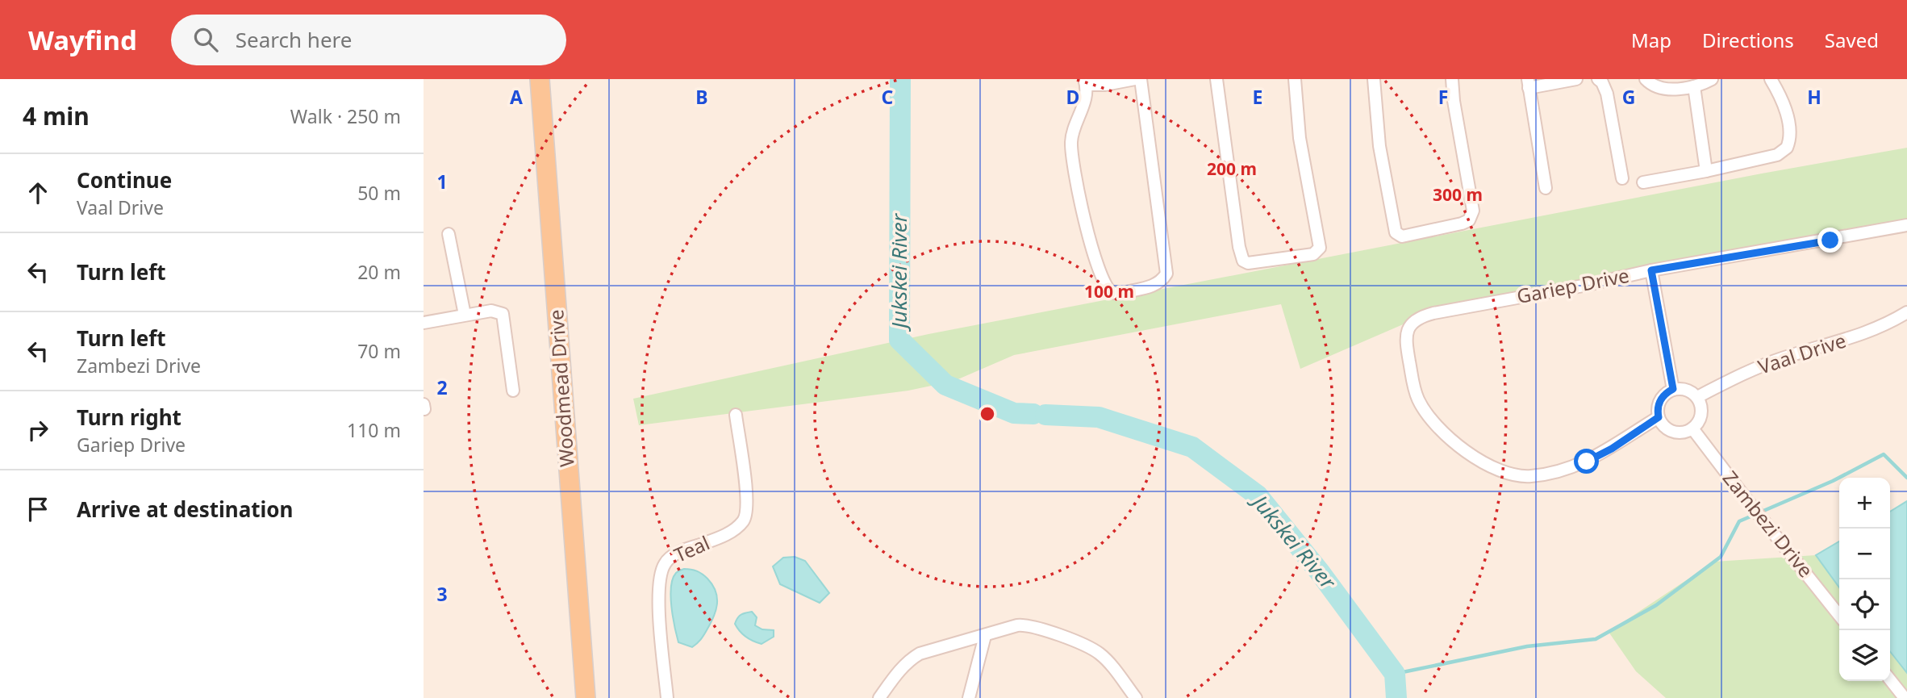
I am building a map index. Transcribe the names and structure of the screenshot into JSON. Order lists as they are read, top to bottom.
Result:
{
  "streets": {
    "main road": ["Woodmead Drive"],
    "street": [
      "Gariep Drive",
      "Vaal Drive",
      "Zambezi Drive",
      "Teal"
    ]
  },
  "crossings": [
    ["Gariep Drive", "Vaal Drive"],
    ["Gariep Drive", "Zambezi Drive"],
    ["Vaal Drive", "Zambezi Drive"]
  ],
  "water": ["Jukskei River"],
  "page": {
    "header": "Wayfind",
    "search": "Search here",
    "nav": ["Map", "Directions", "Saved"],
    "heading": ["4 min", "Walk · 250 m"],
    "list": [
      ["Continue", "Vaal Drive", "50 m"],
      ["Turn left", "20 m"],
      ["Turn left", "Zambezi Drive", "70 m"],
      ["Turn right", "Gariep Drive", "110 m"],
      "Arrive at destination"
    ],
    "map_buttons": ["+", "−"]
  },
  "grid": {
    "columns": [
      "A",
      "B",
      "C",
      "D",
      "E",
      "F",
      "G",
      "H"
    ],
    "rows": ["1", "2", "3"]
  },
  "rings": ["200 m", "300 m", "100 m"]
}
